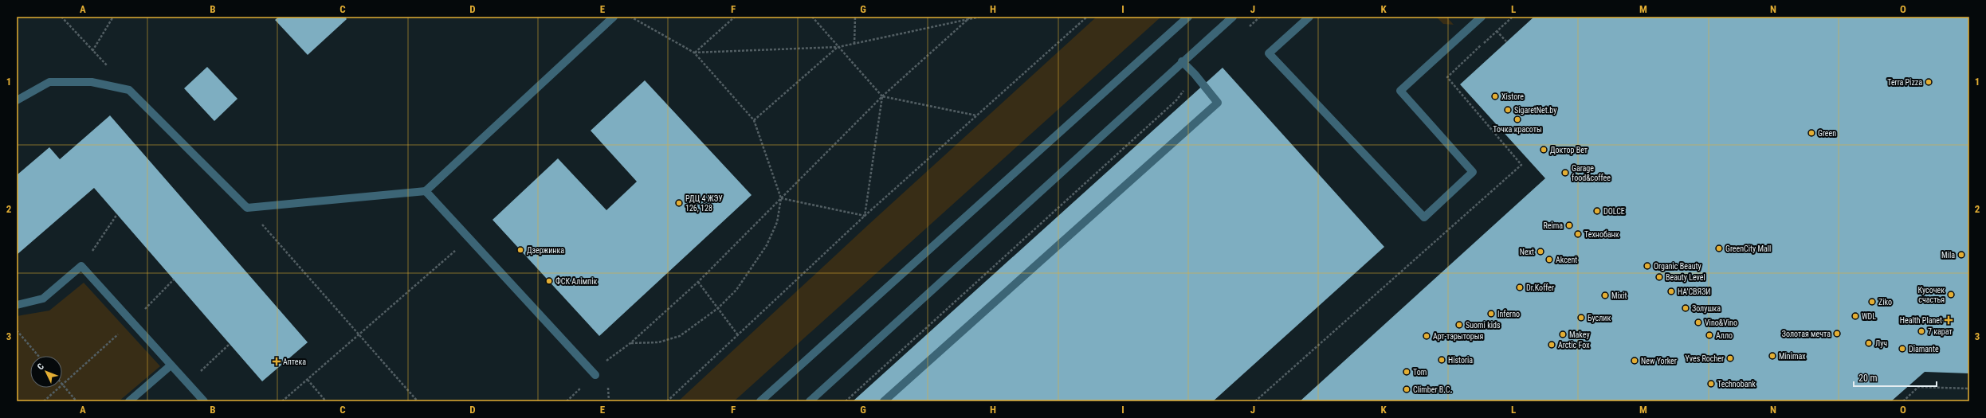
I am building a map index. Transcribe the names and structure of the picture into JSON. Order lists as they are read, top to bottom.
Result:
{
  "places": {
    "other": [
      "Terra Pizza",
      "Xistore",
      "SigaretNet.by",
      "Точка красоты",
      "Green",
      "Доктор Вет",
      "Garage food&coffee",
      "РДЦ 4 ЖЭУ 126, 128",
      "DOLCE",
      "Reima",
      "Технобанк",
      "GreenCity Mall",
      "Дзержинка",
      "Next",
      "Mila",
      "Akcent",
      "Organic Beauty",
      "Beauty Level",
      "ФСК Алімпік",
      "Dr.Koffer",
      "НАʼСВЯЗИ",
      "Кусочек счастья",
      "Mixit",
      "Ziko",
      "Золушка",
      "Inferno",
      "WDL",
      "Буслик",
      "Vino&Vino",
      "Suomi kids",
      "7 карат",
      "Золотая мечта",
      "Makey",
      "Алло",
      "Арт-тэрыторыя",
      "Луч",
      "Arctic Fox",
      "Diamante",
      "Minimax",
      "Yves Rocher",
      "Historia",
      "New Yorker",
      "Tom",
      "Technobank",
      "Climber B.C."
    ],
    "health": ["Health Planet", "Аптека"]
  },
  "scale_bar": "20 m",
  "north": "top left",
  "grid": {
    "columns": [
      "A",
      "B",
      "C",
      "D",
      "E",
      "F",
      "G",
      "H",
      "I",
      "J",
      "K",
      "L",
      "M",
      "N",
      "O"
    ],
    "rows": ["1", "2", "3"]
  }
}
